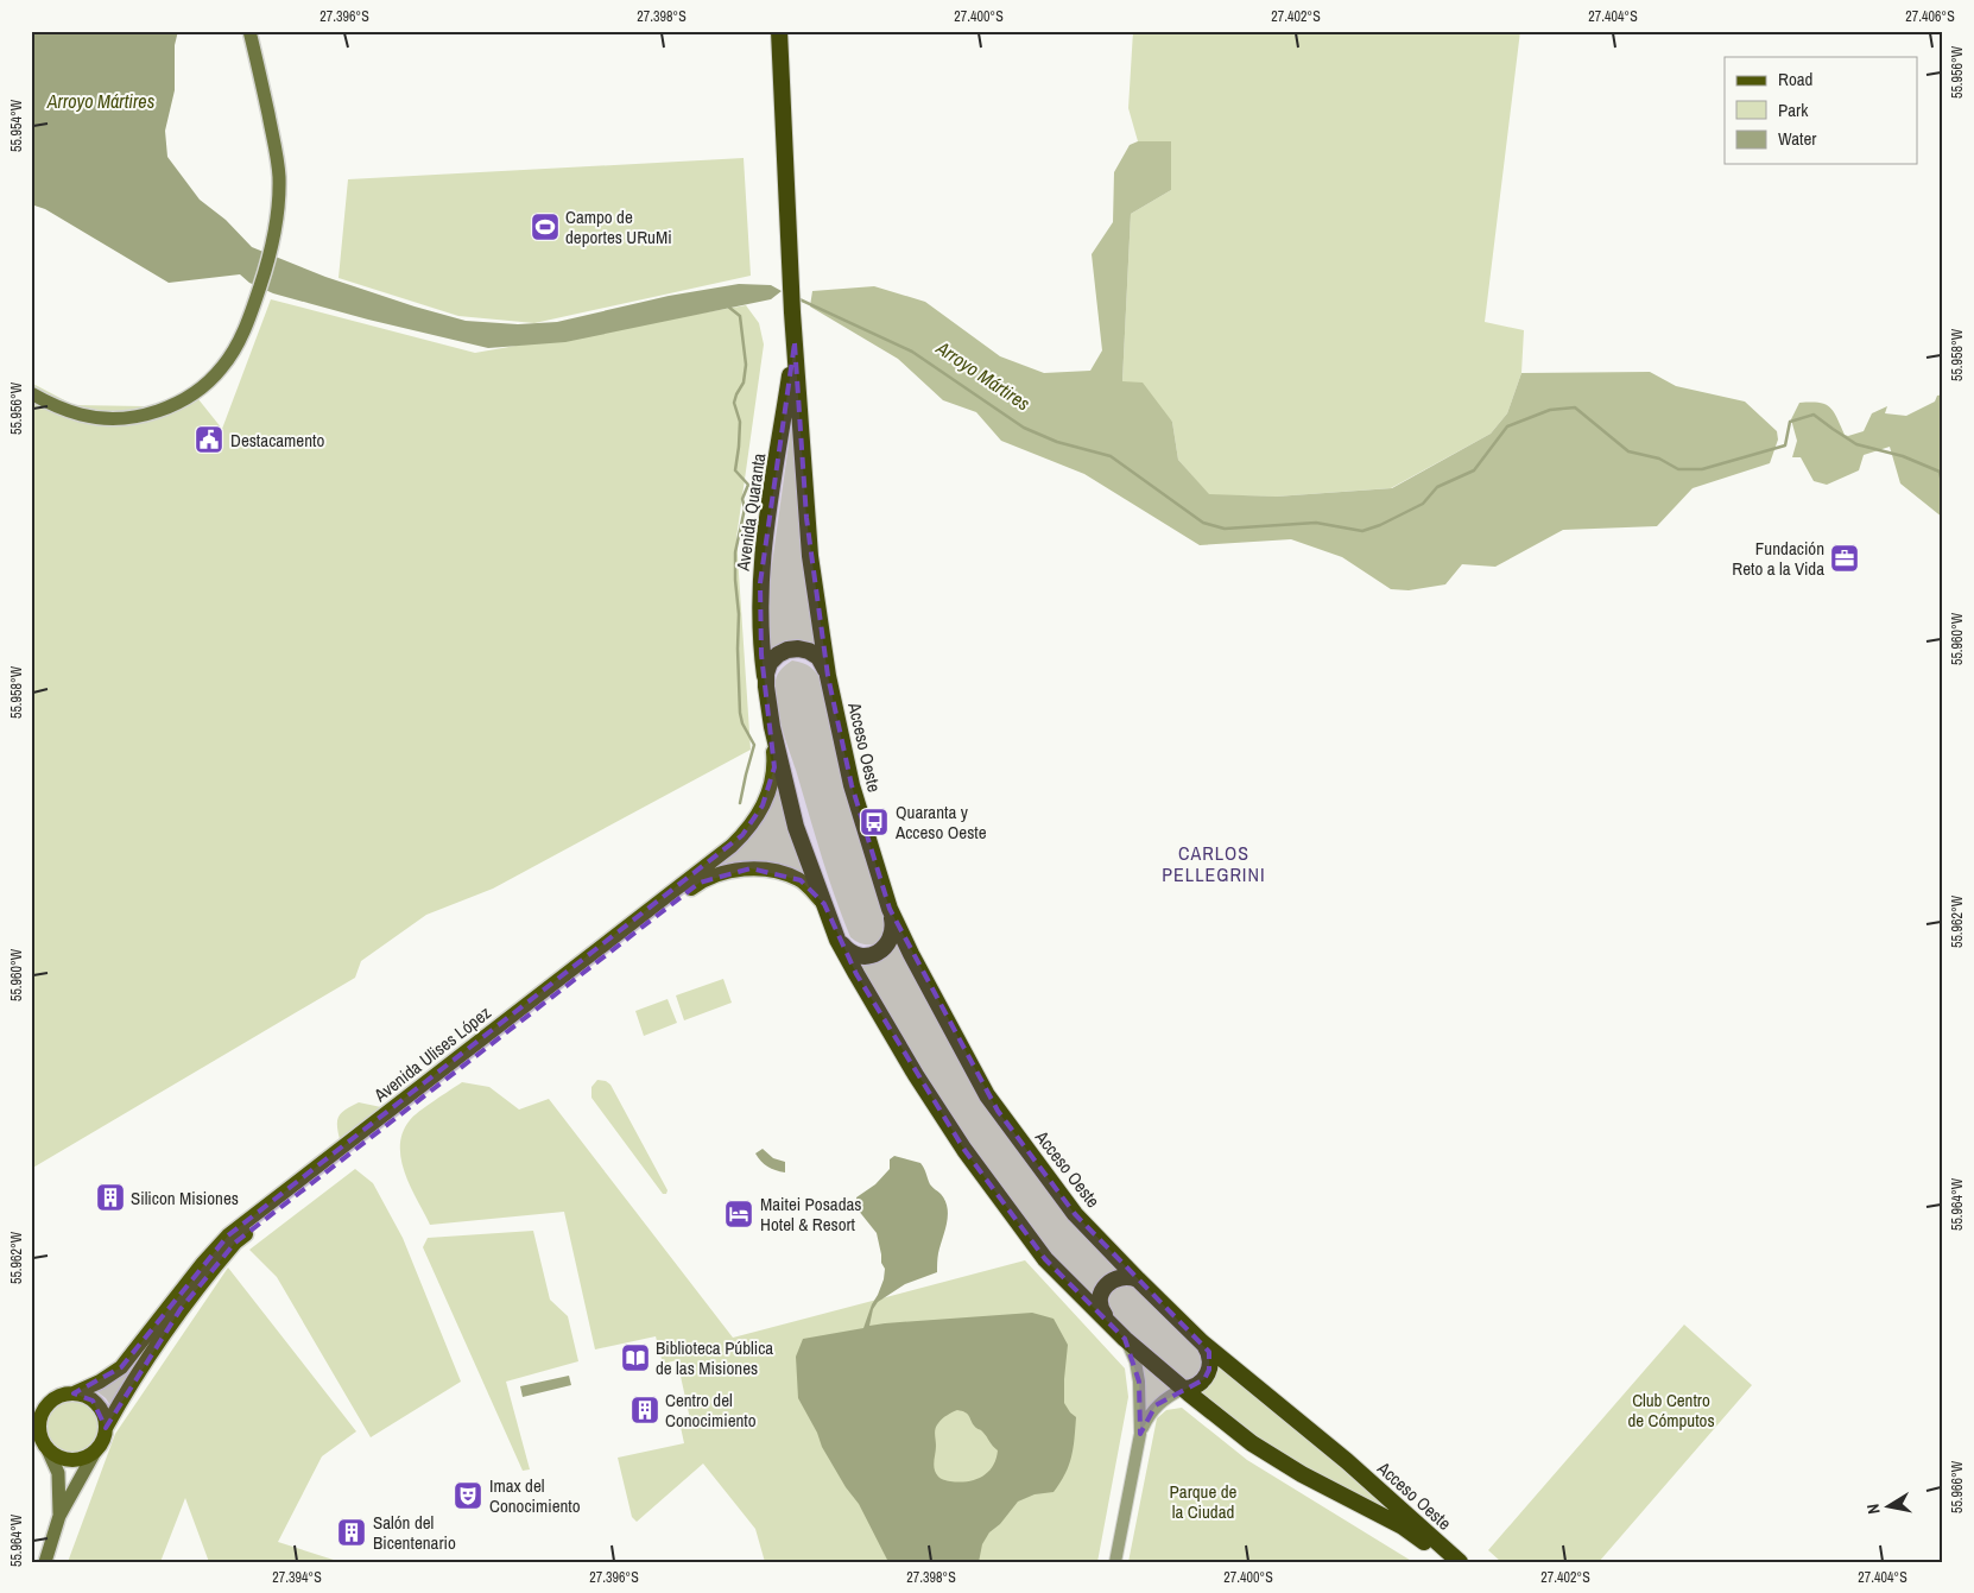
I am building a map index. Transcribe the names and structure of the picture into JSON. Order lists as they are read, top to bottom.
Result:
{
  "streets": {
    "highway": ["Avenida Quaranta", "Acceso Oeste"],
    "main road": ["Avenida Ulises López"]
  },
  "crossings": [
    ["Avenida Quaranta", "Acceso Oeste"],
    ["Avenida Quaranta", "Avenida Ulises López"],
    ["Acceso Oeste", "Avenida Ulises López"]
  ],
  "districts": ["CARLOS PELLEGRINI"],
  "water": ["Arroyo Mártires"],
  "parks": ["Club Centro de Cómputos", "Parque de la Ciudad"],
  "places": {
    "sports": ["Campo de deportes URuMi"],
    "public building": ["Destacamento"],
    "office": ["Fundación Reto a la Vida"],
    "bus stop": ["Quaranta y Acceso Oeste"],
    "building": ["Silicon Misiones", "Centro del Conocimiento", "Salón del Bicentenario"],
    "hotel": ["Maitei Posadas Hotel & Resort"],
    "library": ["Biblioteca Pública de las Misiones"],
    "theatre": ["Imax del Conocimiento"]
  },
  "legend": ["Road", "Park", "Water"],
  "north": "left",
  "coordinates": [
    "27.396°S",
    "27.398°S",
    "27.400°S",
    "27.402°S",
    "27.404°S",
    "27.406°S",
    "55.956°W",
    "55.954°W",
    "55.958°W",
    "55.960°W",
    "55.962°W",
    "55.964°W",
    "55.966°W",
    "27.394°S"
  ]
}
